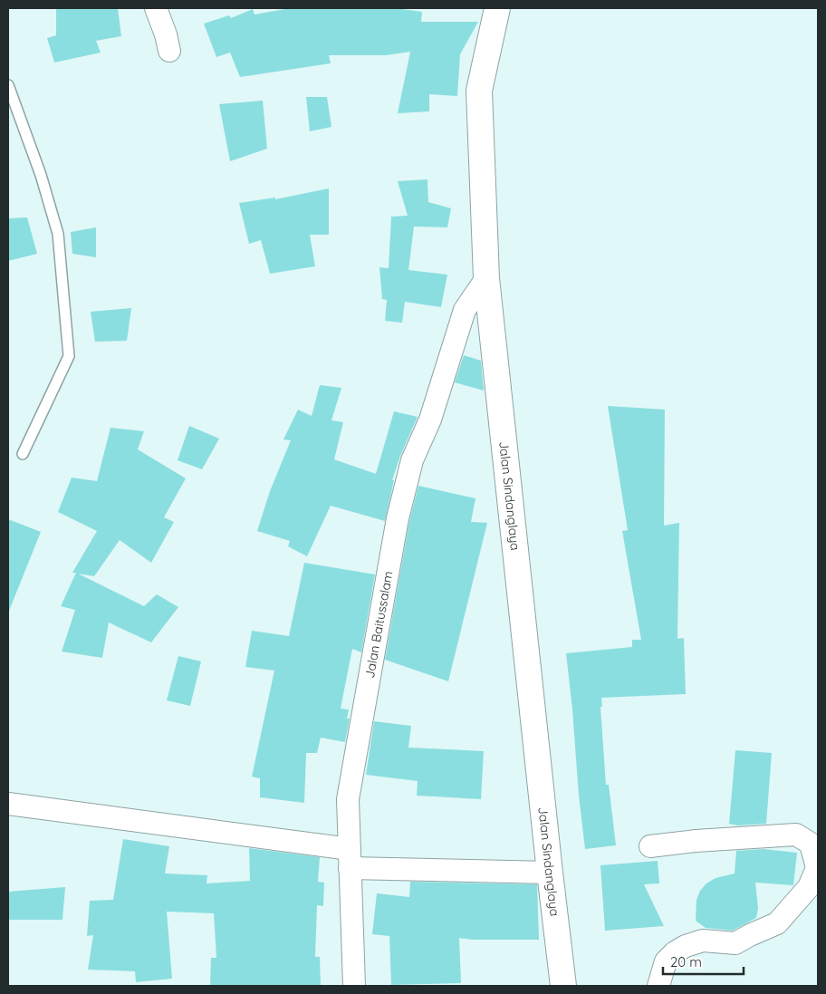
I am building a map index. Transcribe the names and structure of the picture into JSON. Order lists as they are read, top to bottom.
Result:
{
  "streets": {
    "street": ["Jalan Sindanglaya", "Jalan Baitussalam"]
  },
  "crossings": [
    ["Jalan Sindanglaya", "Jalan Baitussalam"]
  ],
  "scale_bar": "20 m"
}
